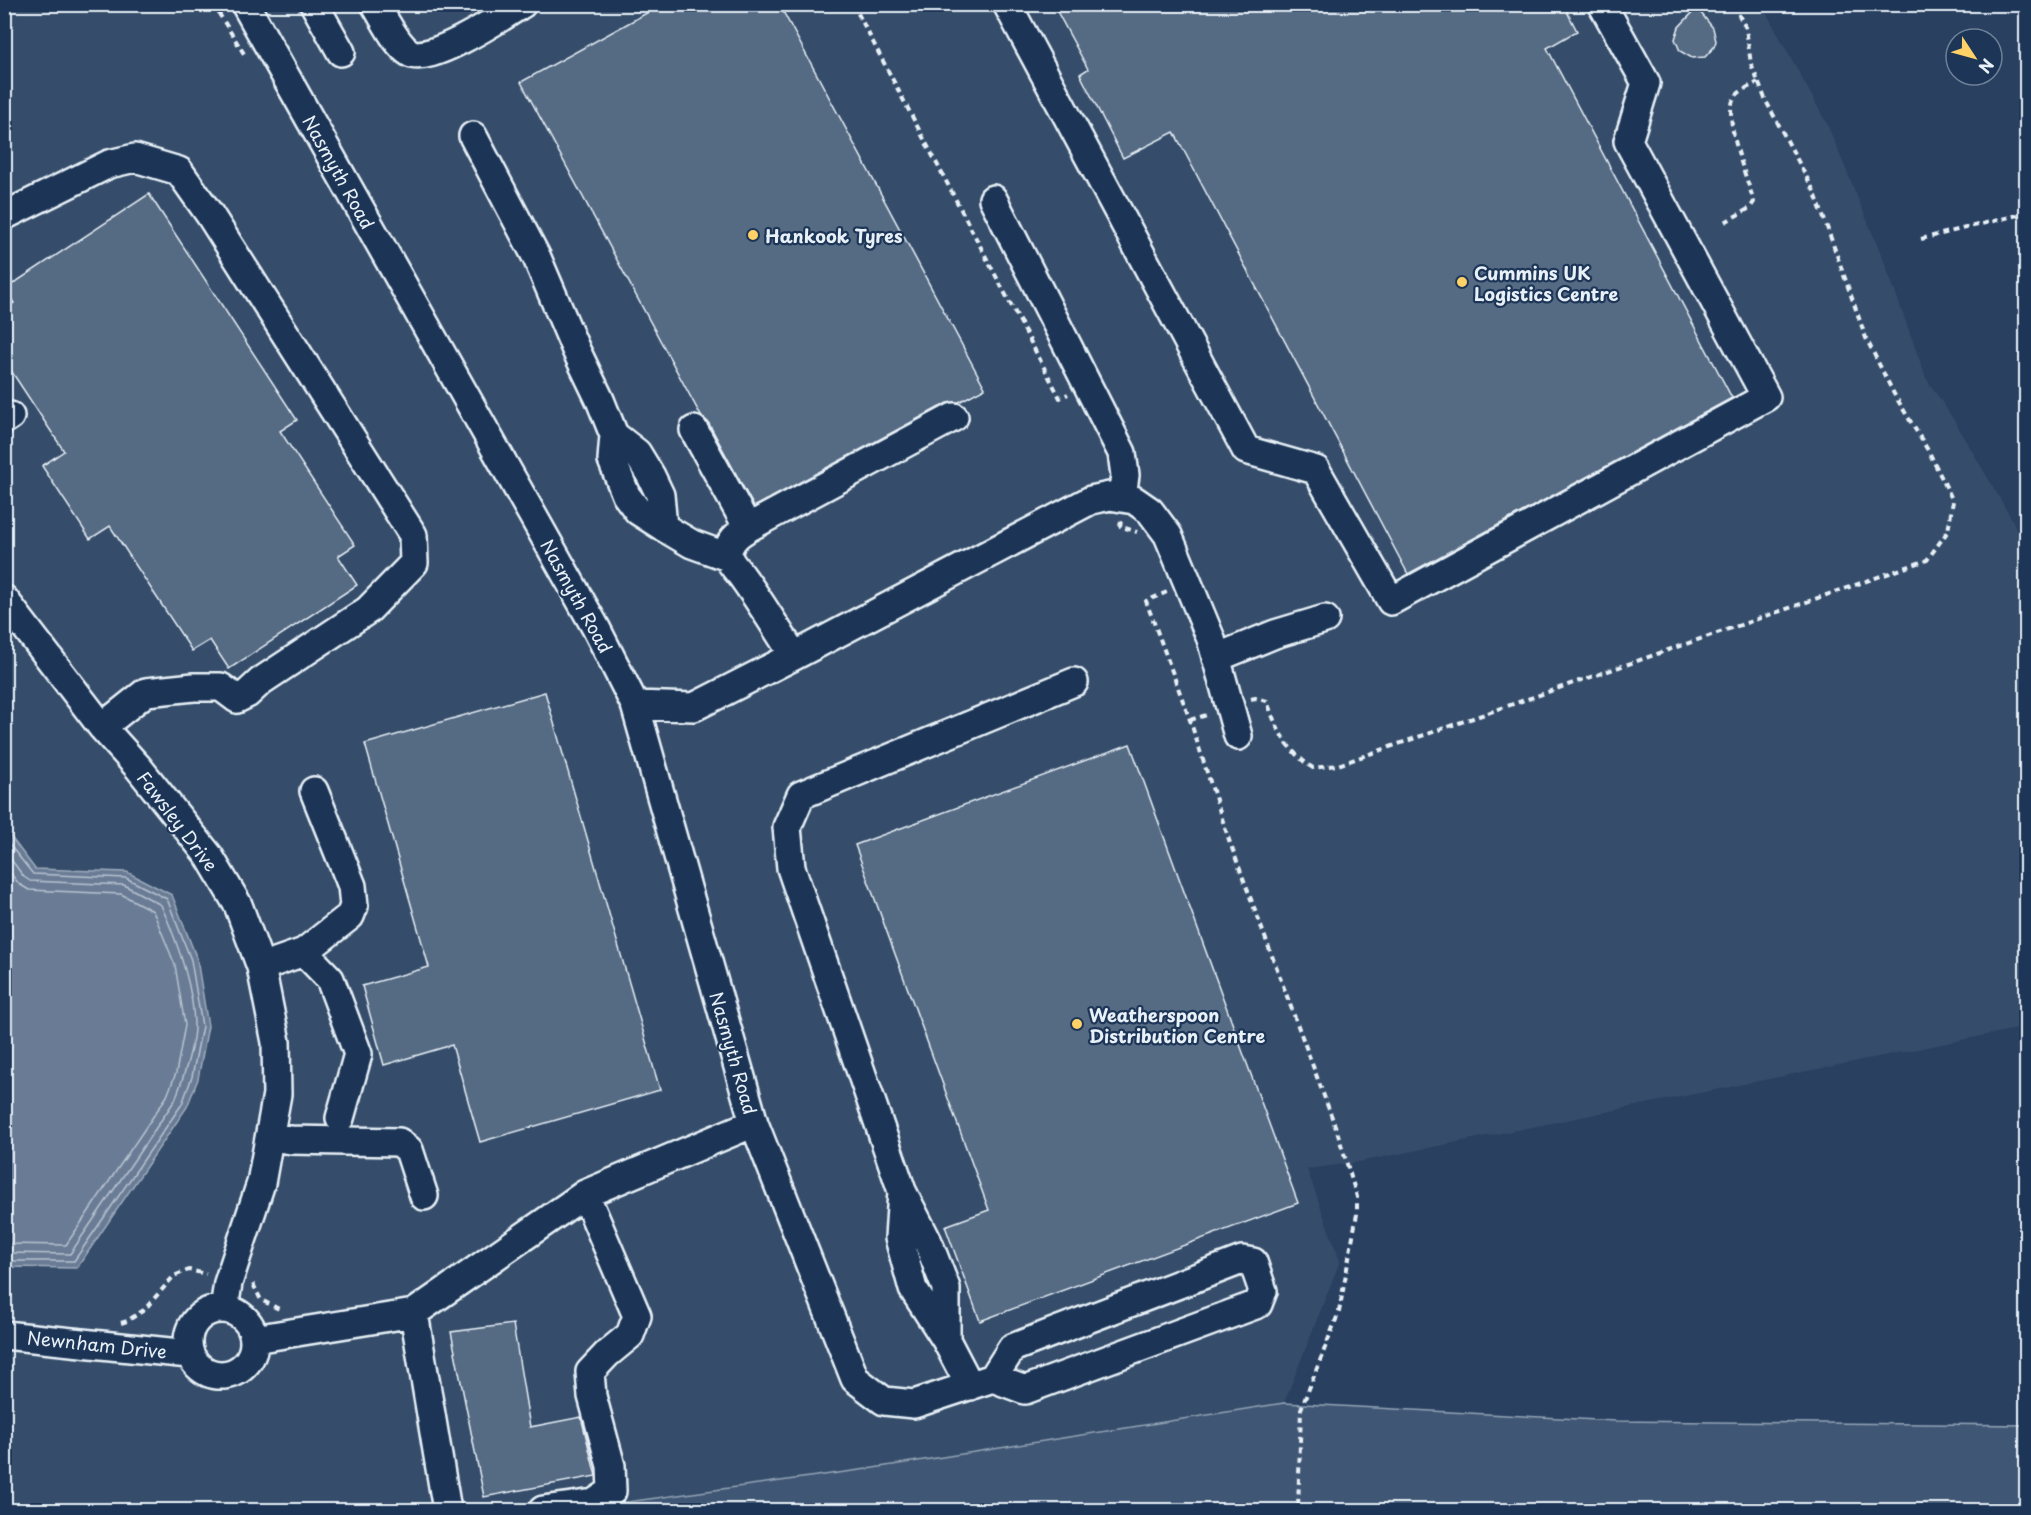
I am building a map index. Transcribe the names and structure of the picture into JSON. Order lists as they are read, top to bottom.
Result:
{
  "streets": {
    "street": ["Nasmyth Road", "Fawsley Drive", "Newnham Drive"]
  },
  "places": ["Hankook Tyres", "Cummins UK Logistics Centre", "Weatherspoon Distribution Centre"],
  "north": "bottom right"
}
